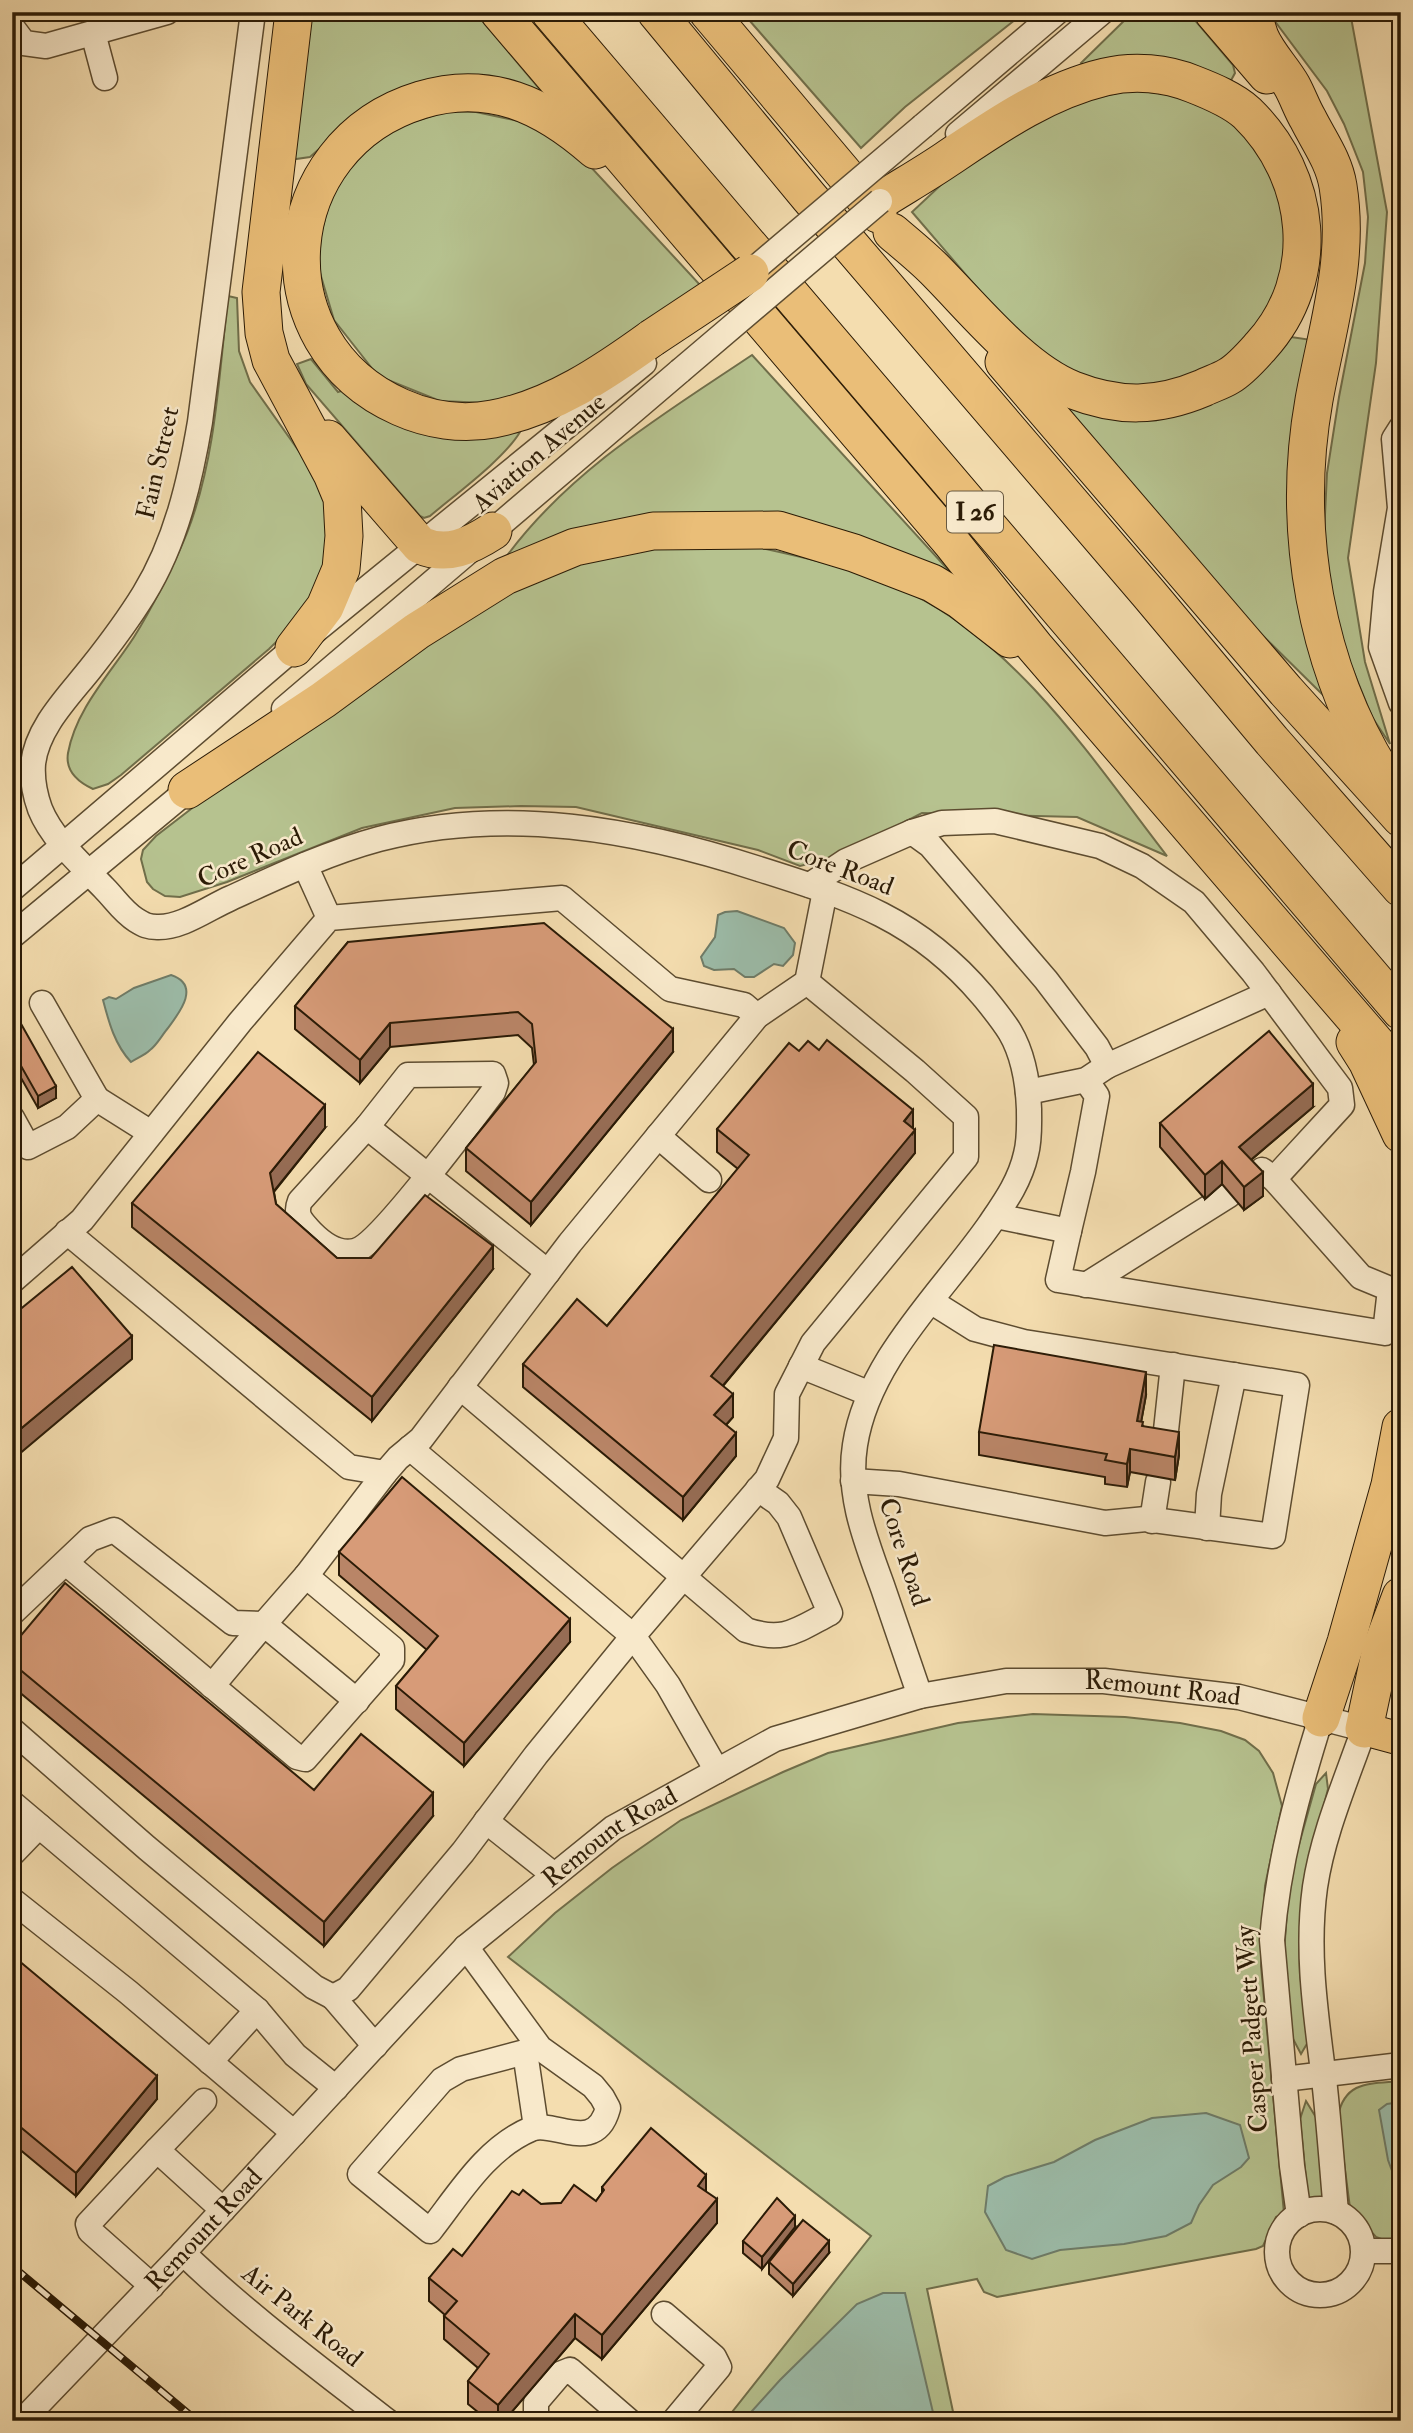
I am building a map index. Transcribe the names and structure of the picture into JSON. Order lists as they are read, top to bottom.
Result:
{
  "streets": {
    "highway": ["I 26"],
    "main road": ["Remount Road"],
    "street": [
      "Aviation Avenue",
      "Fain Street",
      "Core Road",
      "Casper Padgett Way",
      "Air Park Road"
    ]
  },
  "crossings": [
    ["Aviation Avenue", "Fain Street"],
    ["Aviation Avenue", "Core Road"],
    ["Fain Street", "Core Road"],
    ["Core Road", "Remount Road"],
    ["Remount Road", "Casper Padgett Way"],
    ["Remount Road", "Air Park Road"]
  ]
}
